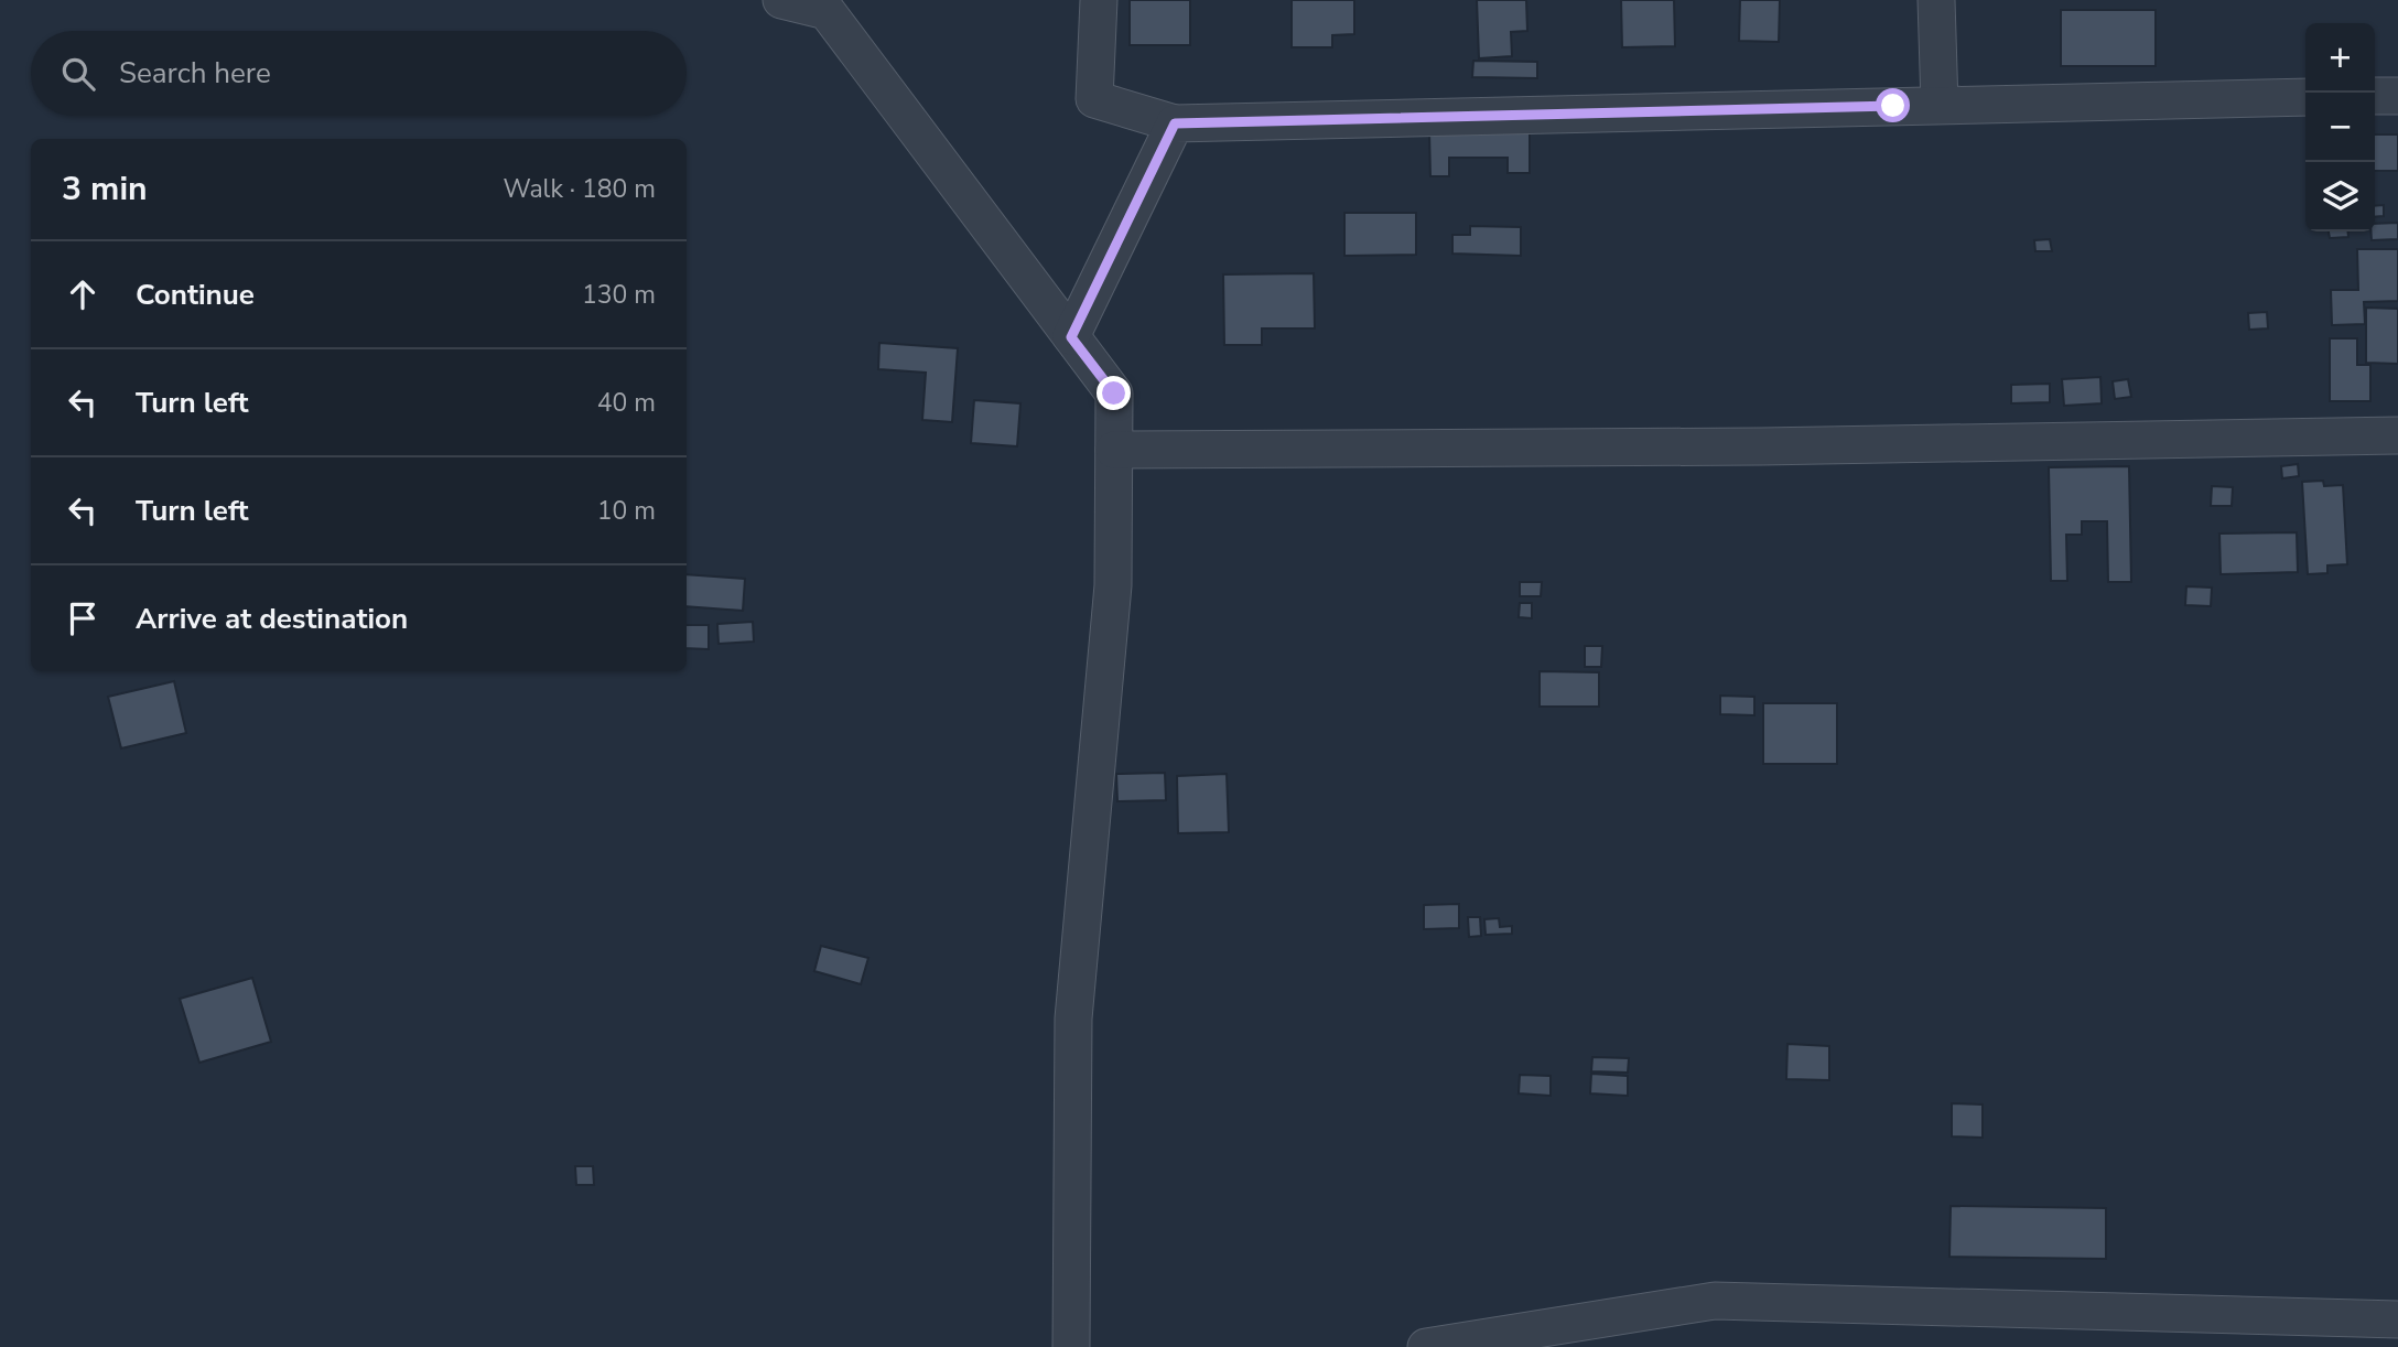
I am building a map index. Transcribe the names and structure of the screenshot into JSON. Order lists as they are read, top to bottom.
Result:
{
  "page": {
    "map_buttons": ["+", "−"],
    "search": "Search here",
    "heading": ["3 min", "Walk · 180 m"],
    "list": [
      ["Continue", "130 m"],
      ["Turn left", "40 m"],
      ["Turn left", "10 m"],
      "Arrive at destination"
    ]
  }
}
